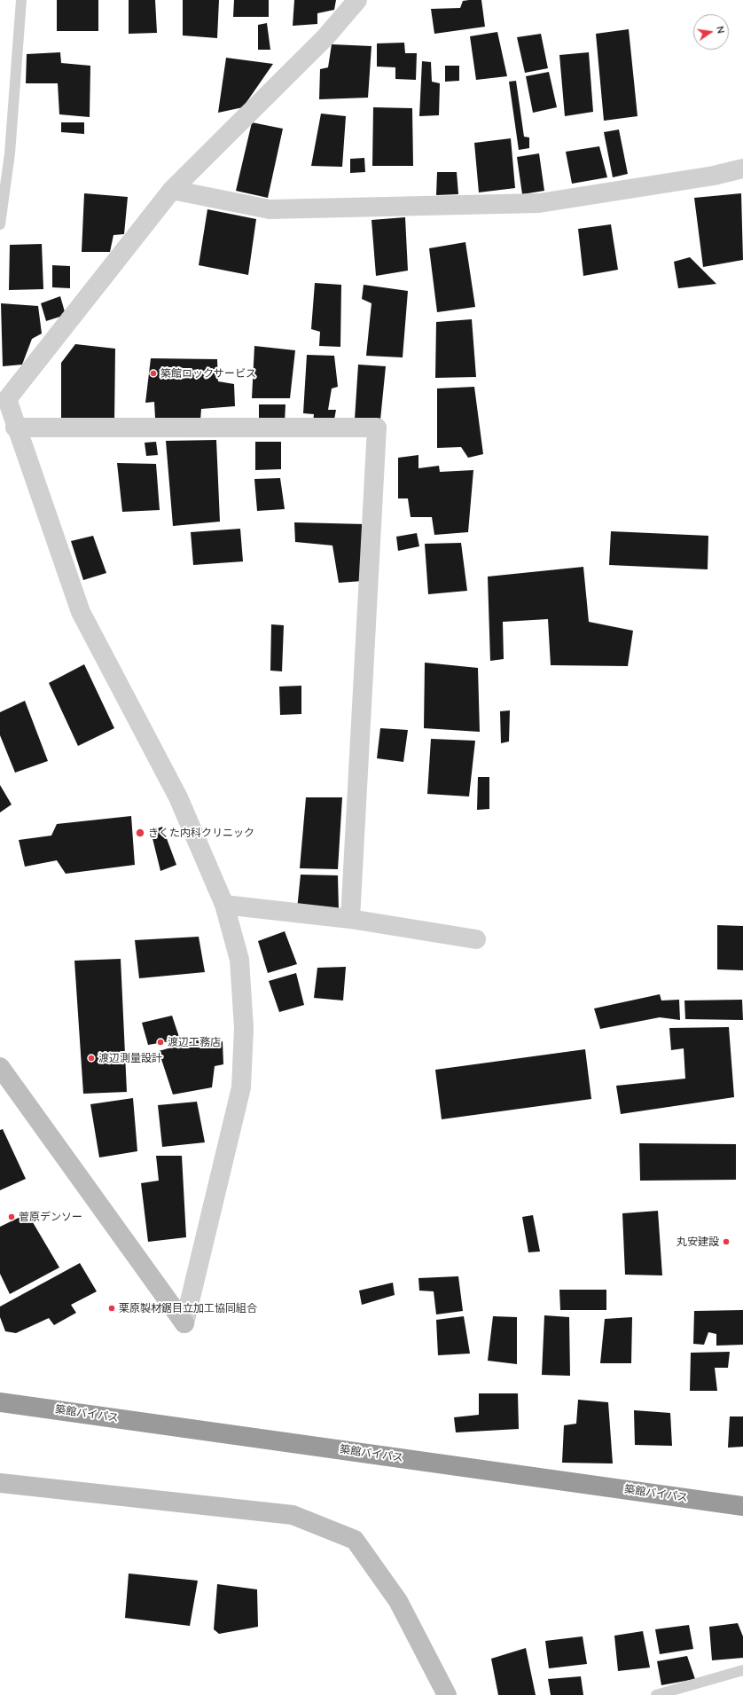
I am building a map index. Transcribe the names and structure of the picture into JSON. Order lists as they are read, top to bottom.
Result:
{
  "streets": {
    "highway": ["築館バイパス"]
  },
  "places": [
    "築館ロックサービス",
    "きくた内科クリニック",
    "渡辺工務店",
    "渡辺測量設計",
    "菅原デンソー",
    "丸安建設",
    "栗原製材鋸目立加工協同組合"
  ],
  "north": "right"
}
